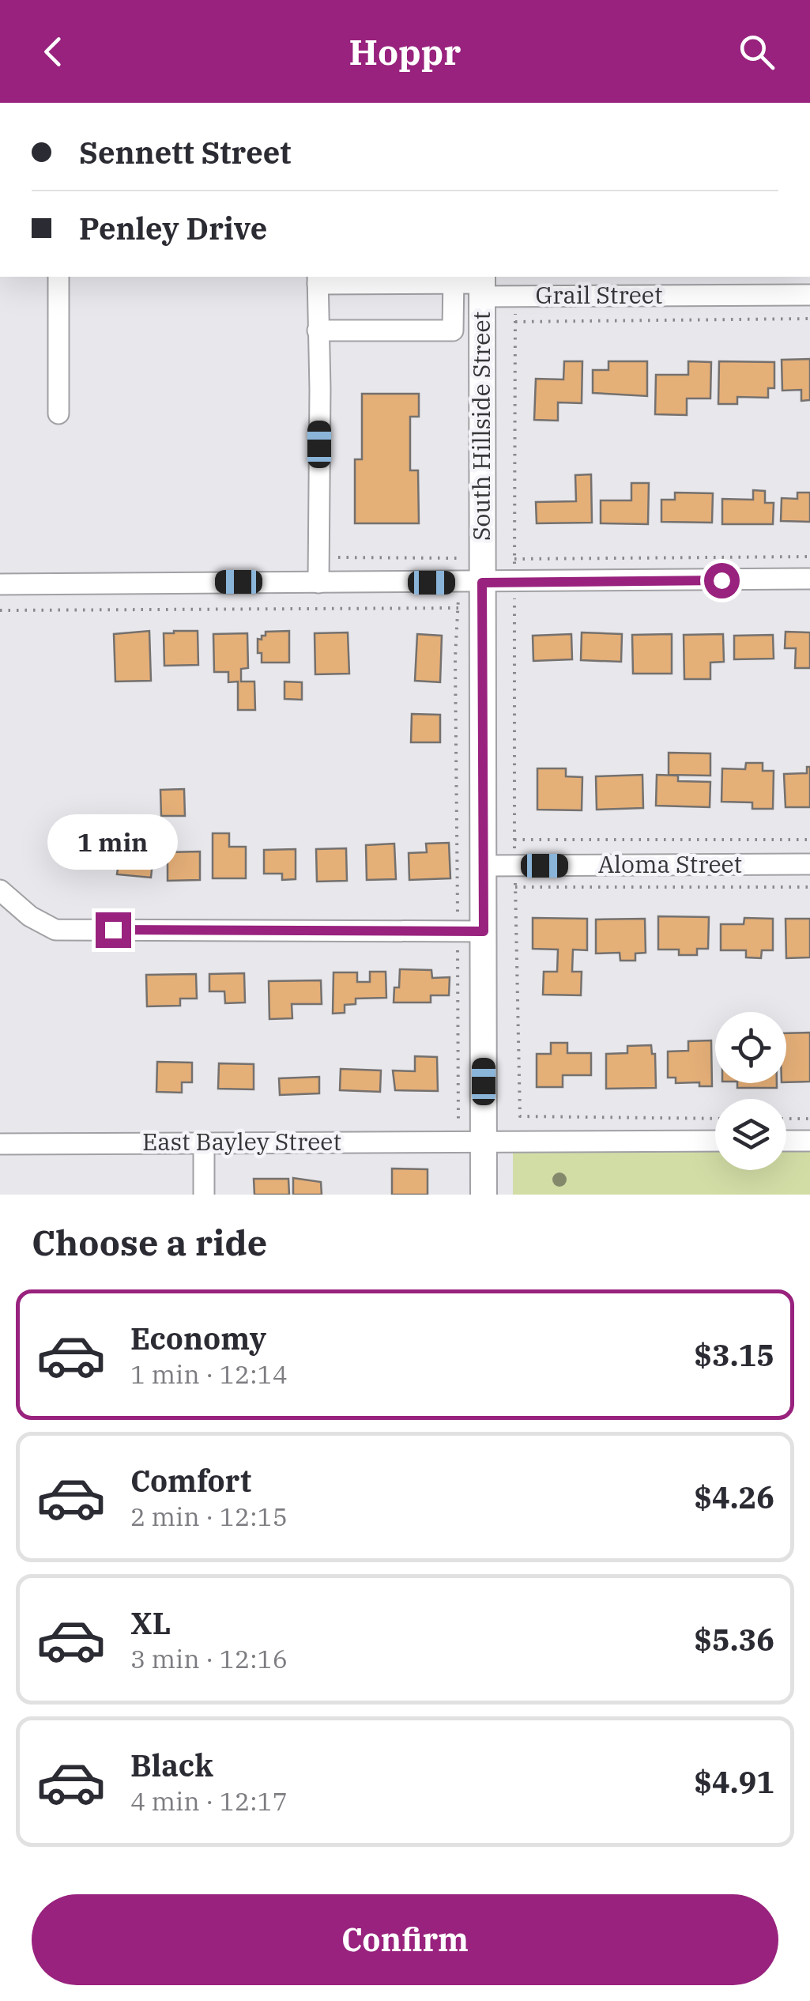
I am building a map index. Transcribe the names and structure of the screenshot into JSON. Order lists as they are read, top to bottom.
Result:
{
  "streets": {
    "main road": ["South Hillside Street"],
    "street": ["Grail Street", "Aloma Street", "East Bayley Street"]
  },
  "crossings": [
    ["Grail Street", "South Hillside Street"],
    ["South Hillside Street", "Aloma Street"],
    ["South Hillside Street", "East Bayley Street"]
  ],
  "page": {
    "header": "Hoppr",
    "banner": ["Sennett Street", "Penley Drive"],
    "bubble": "1 min",
    "heading": "Choose a ride",
    "list": [
      {
        "name": "Economy",
        "note": "1 min · 12:14",
        "value": "$3.15"
      },
      {
        "name": "Comfort",
        "note": "2 min · 12:15",
        "value": "$4.26"
      },
      {
        "name": "XL",
        "note": "3 min · 12:16",
        "value": "$5.36"
      },
      {
        "name": "Black",
        "note": "4 min · 12:17",
        "value": "$4.91"
      }
    ],
    "buttons": "Confirm"
  }
}
